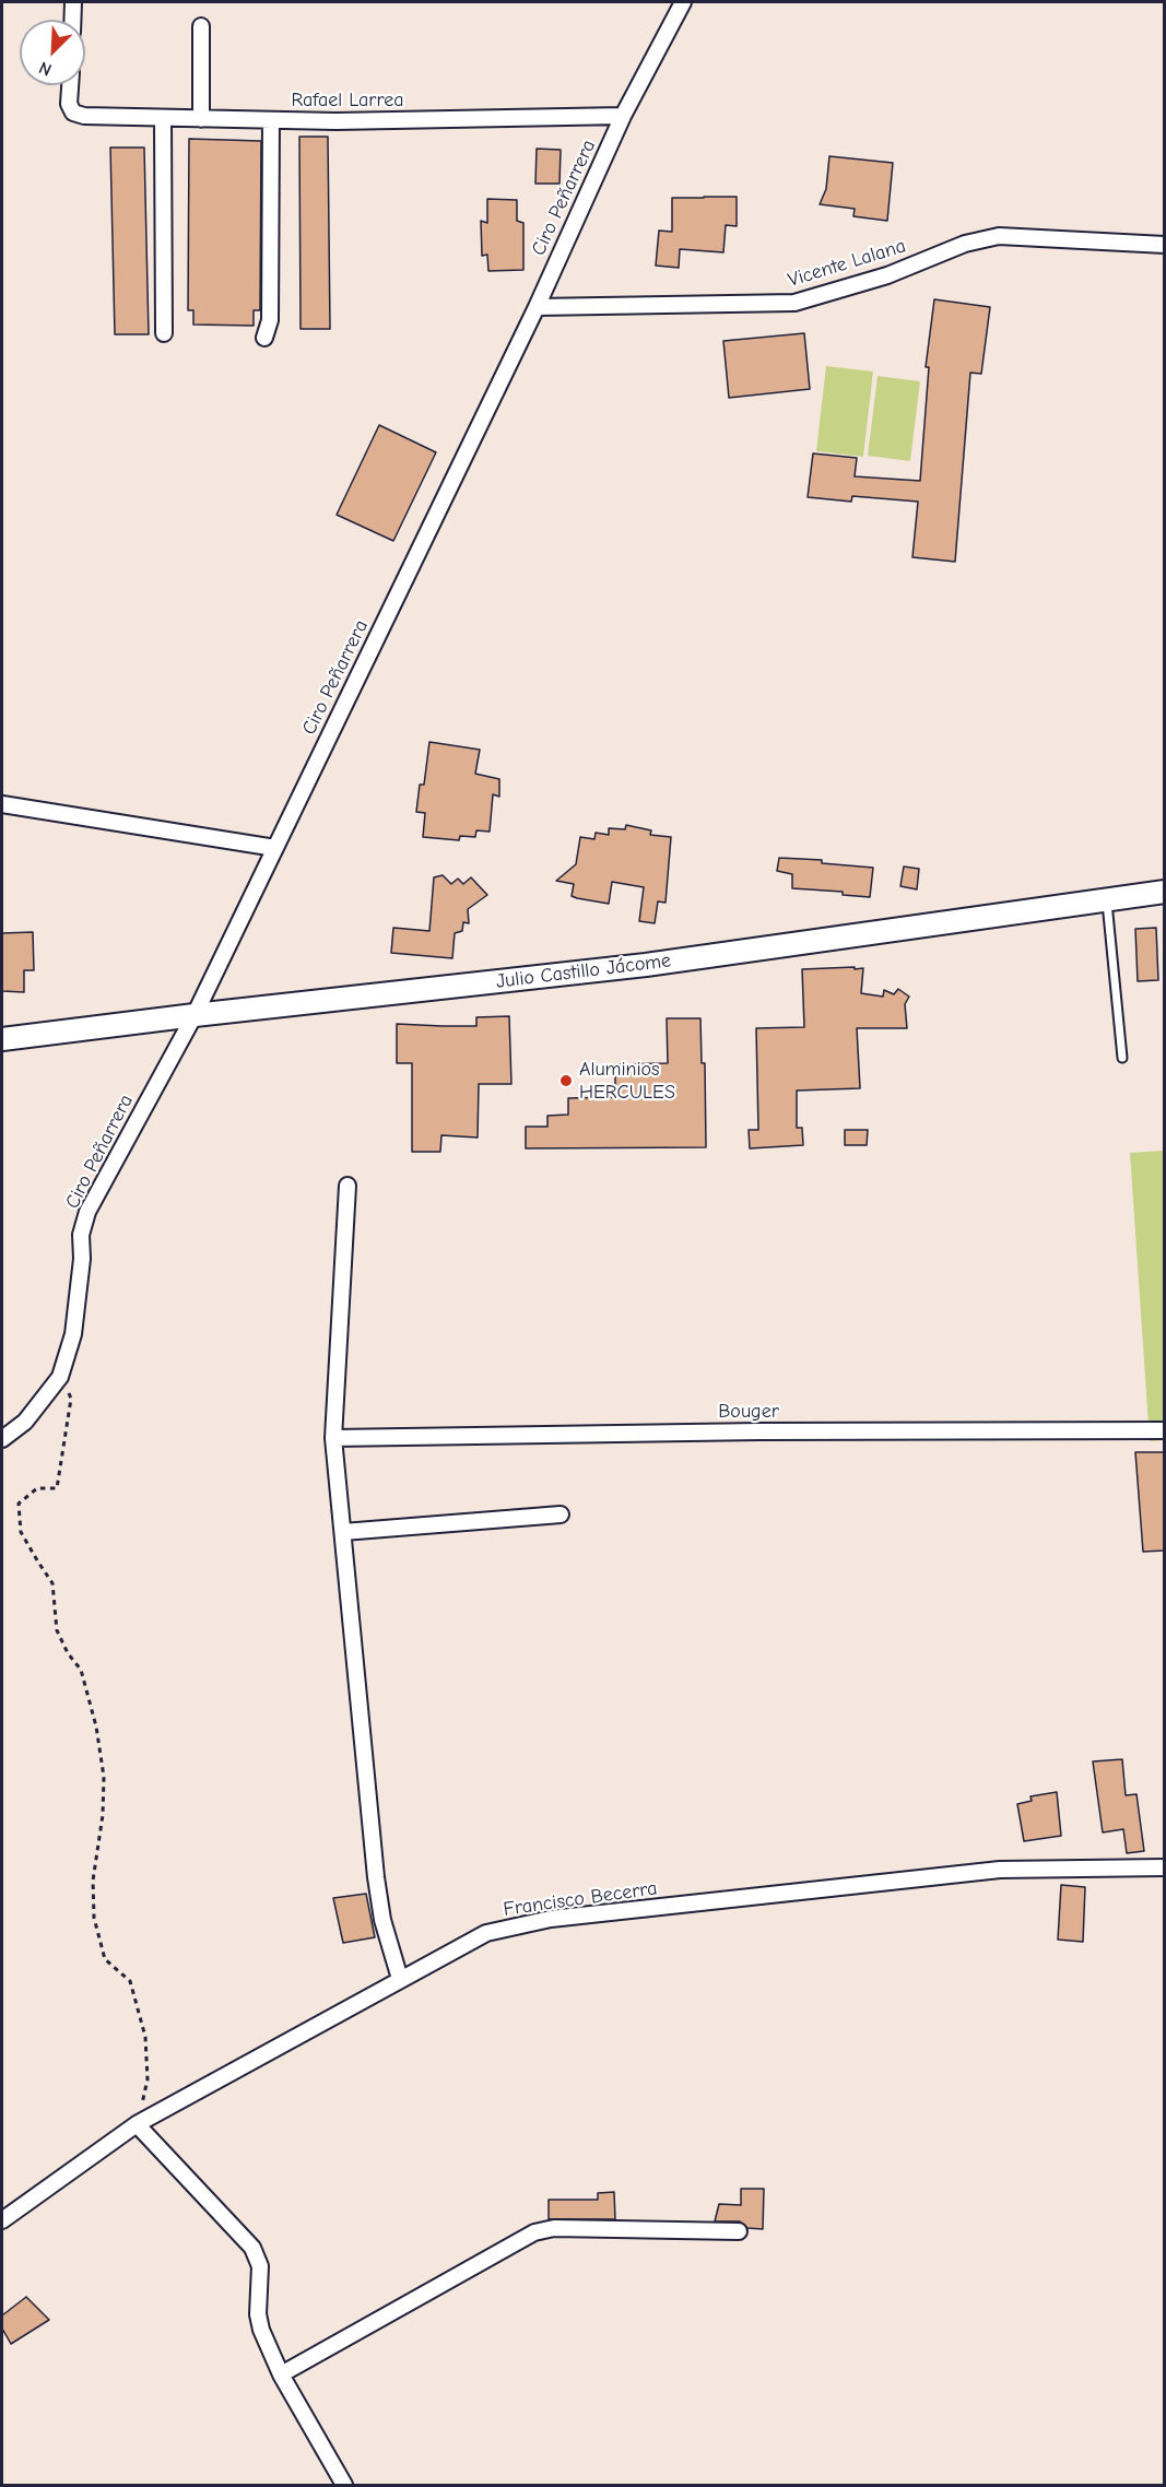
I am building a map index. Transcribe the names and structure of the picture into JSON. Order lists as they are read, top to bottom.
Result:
{
  "streets": {
    "main road": ["Julio Castillo Jácome"],
    "street": [
      "Rafael Larrea",
      "Ciro Peñarrera",
      "Vicente Lalana",
      "Bouger",
      "Francisco Becerra"
    ]
  },
  "crossings": [
    ["Rafael Larrea", "Ciro Peñarrera"],
    ["Ciro Peñarrera", "Vicente Lalana"],
    ["Ciro Peñarrera", "Julio Castillo Jácome"]
  ],
  "places": ["Aluminios HERCULES"],
  "north": "bottom left"
}
